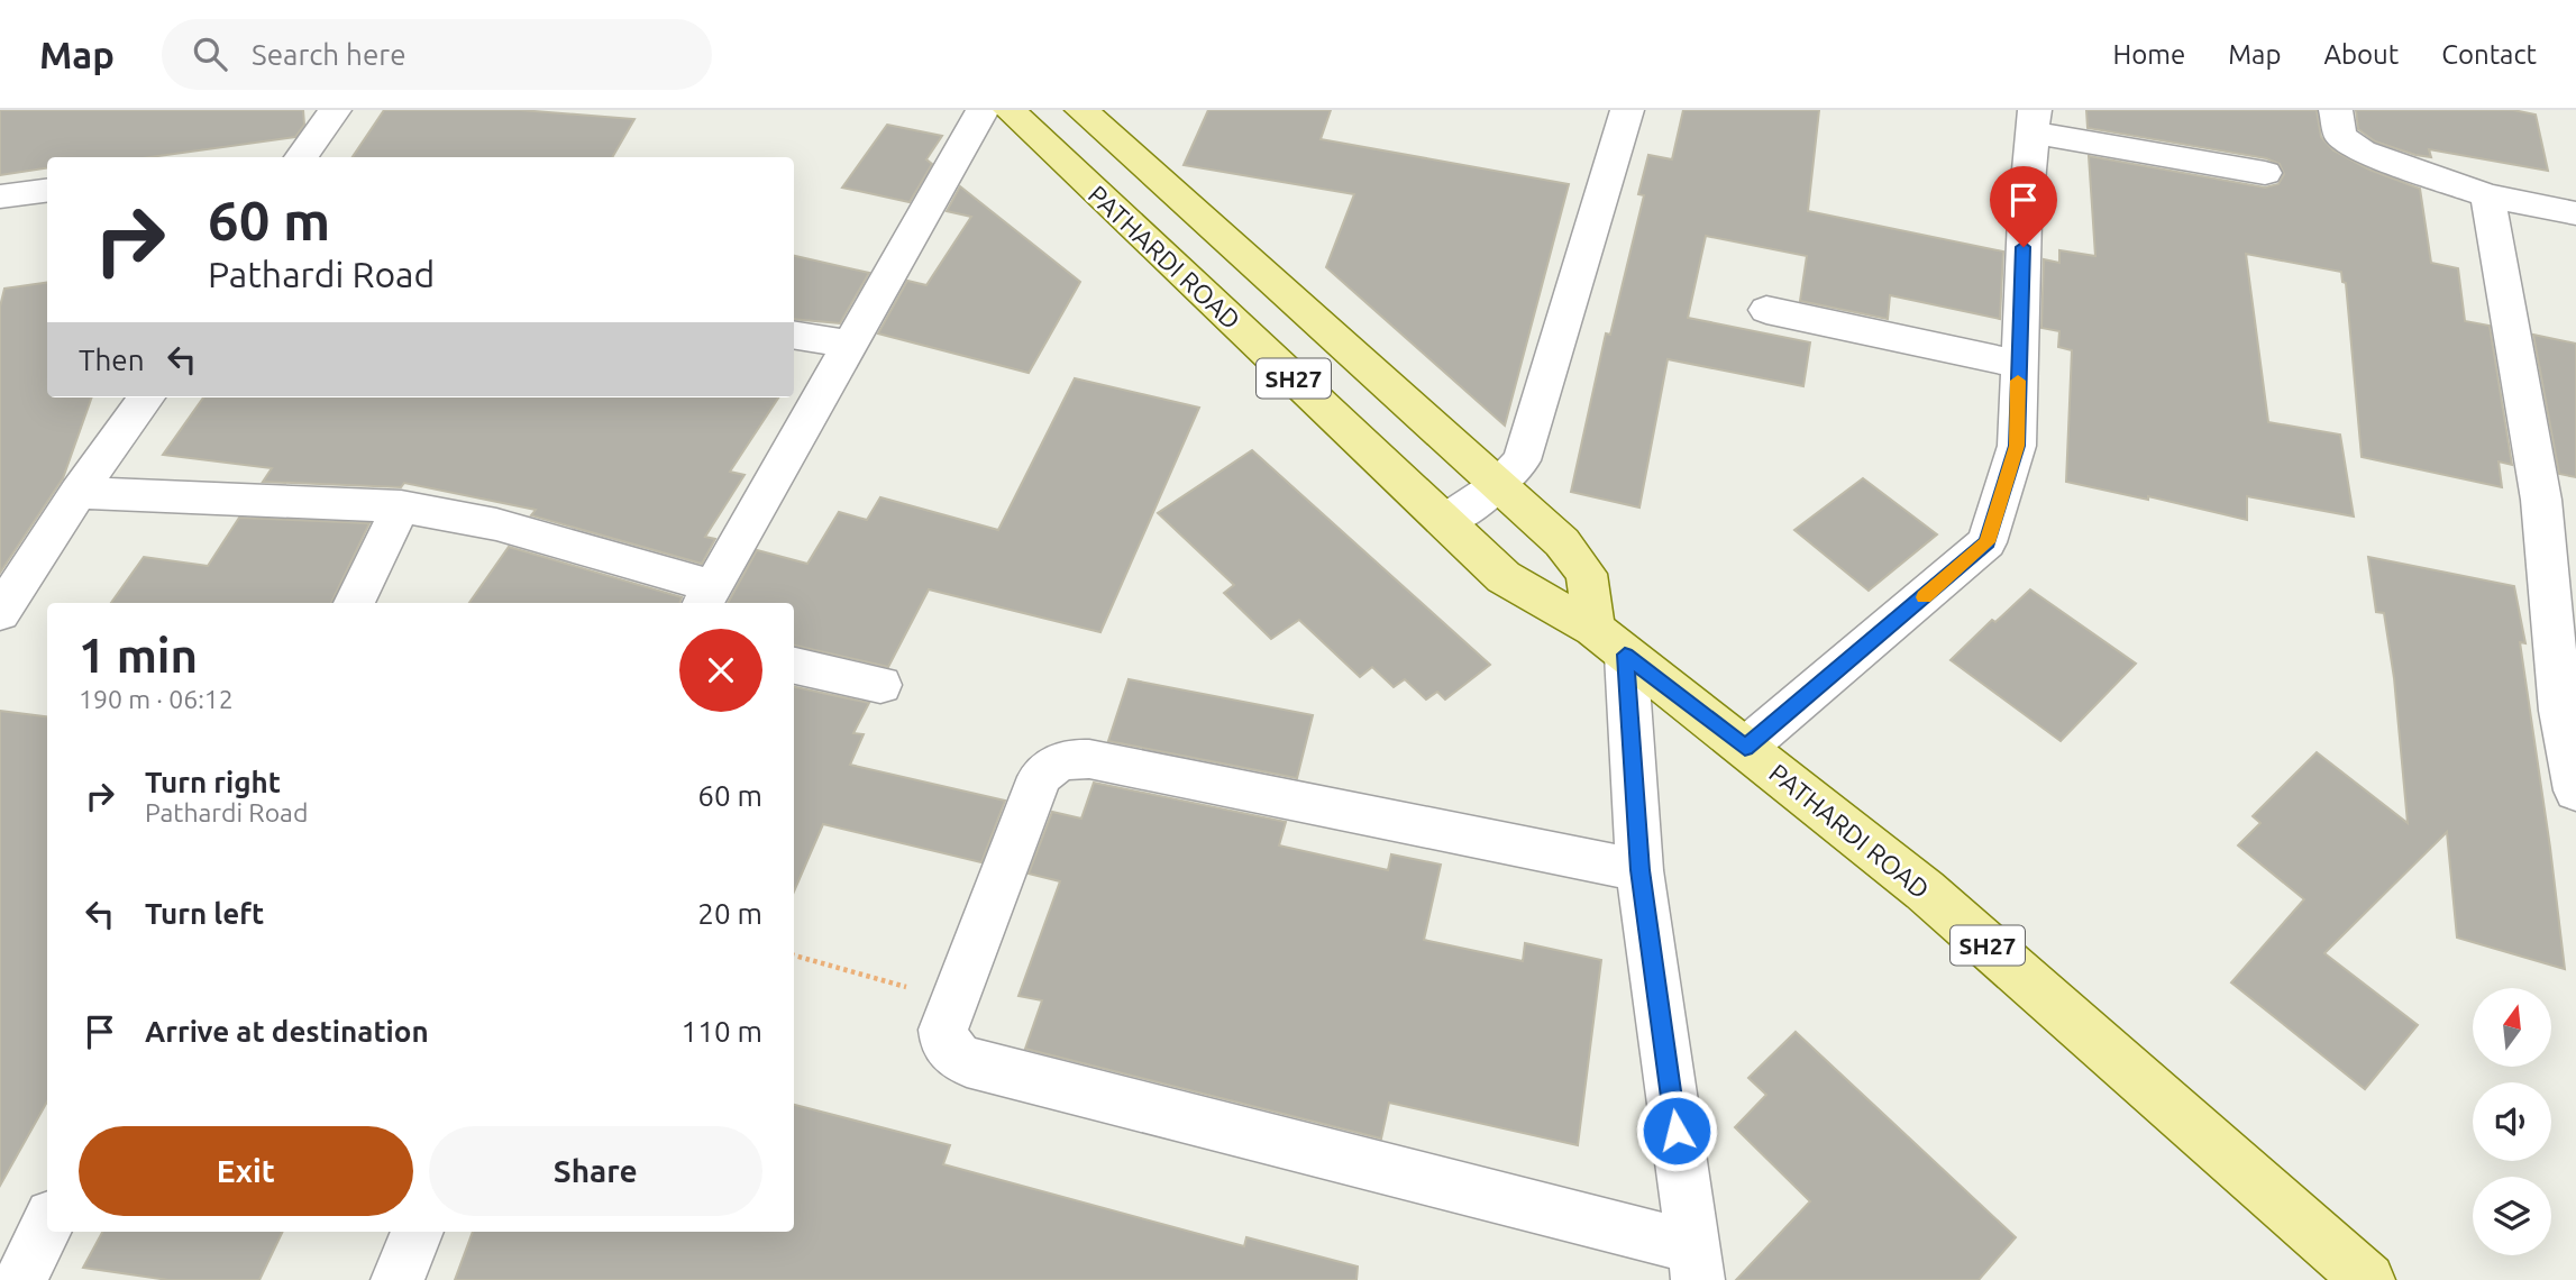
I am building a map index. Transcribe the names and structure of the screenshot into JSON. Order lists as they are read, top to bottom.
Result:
{
  "streets": {
    "main road": ["PATHARDI ROAD", "SH27"]
  },
  "north": "top",
  "page": {
    "header": "Map",
    "search": "Search here",
    "nav": [
      "Home",
      "Map",
      "About",
      "Contact"
    ],
    "turn": ["60 m", "Pathardi Road"],
    "then": "Then",
    "heading": ["1 min", "190 m · 06:12"],
    "list": [
      {
        "name": "Turn right",
        "note": "Pathardi Road",
        "value": "60 m"
      },
      {
        "name": "Turn left",
        "value": "20 m"
      },
      {
        "name": "Arrive at destination",
        "value": "110 m"
      }
    ],
    "buttons": ["Exit", "Share"]
  }
}
